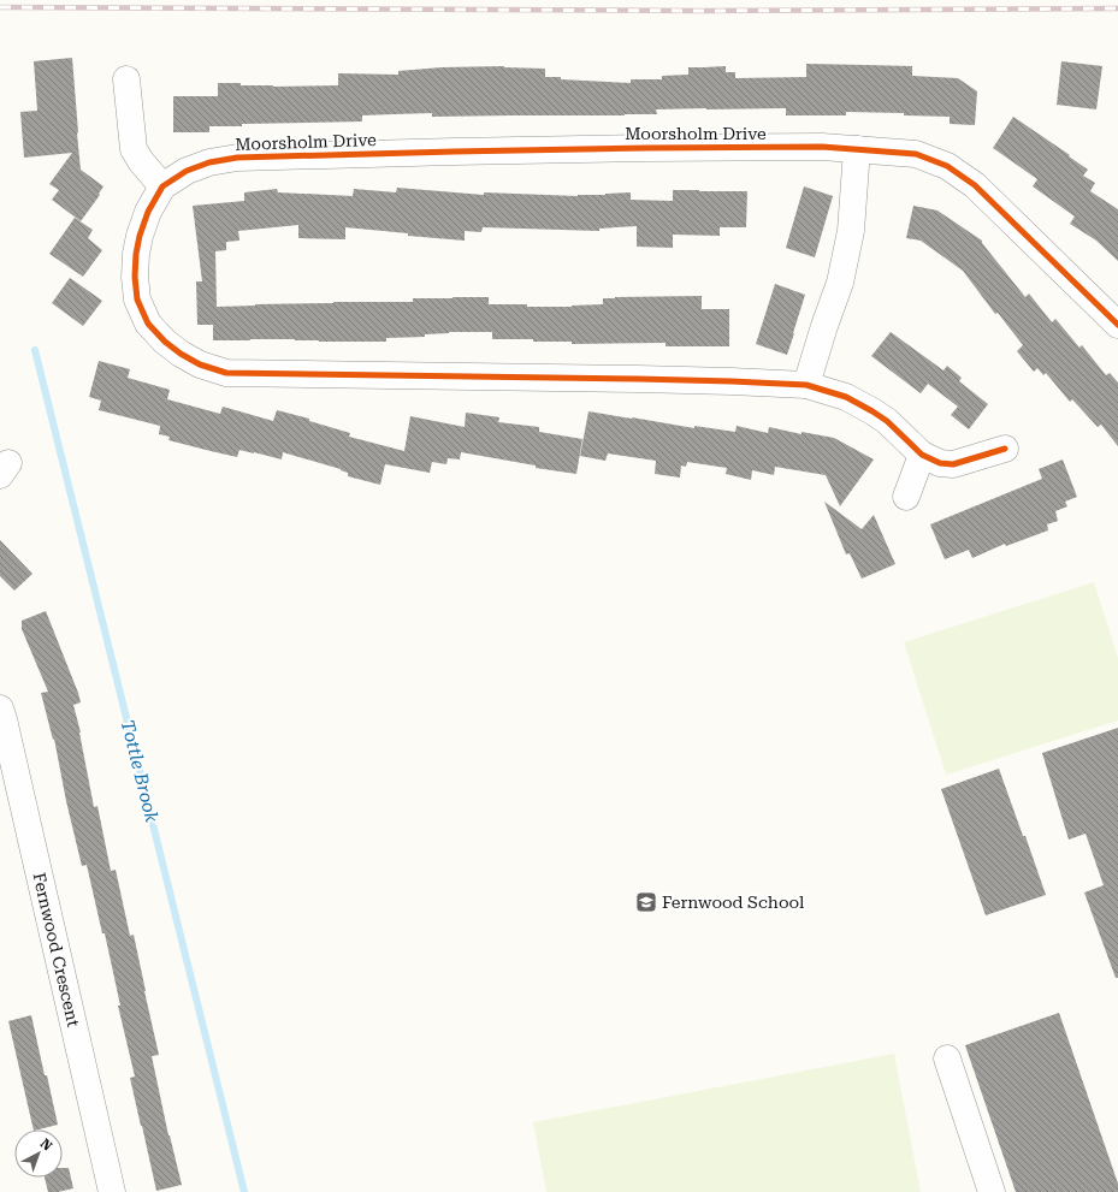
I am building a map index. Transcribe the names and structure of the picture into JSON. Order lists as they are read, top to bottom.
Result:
{
  "streets": {
    "street": ["Moorsholm Drive", "Fernwood Crescent"]
  },
  "water": ["Tottle Brook"],
  "places": {
    "school or university": ["Fernwood School"]
  },
  "north": "top right"
}
